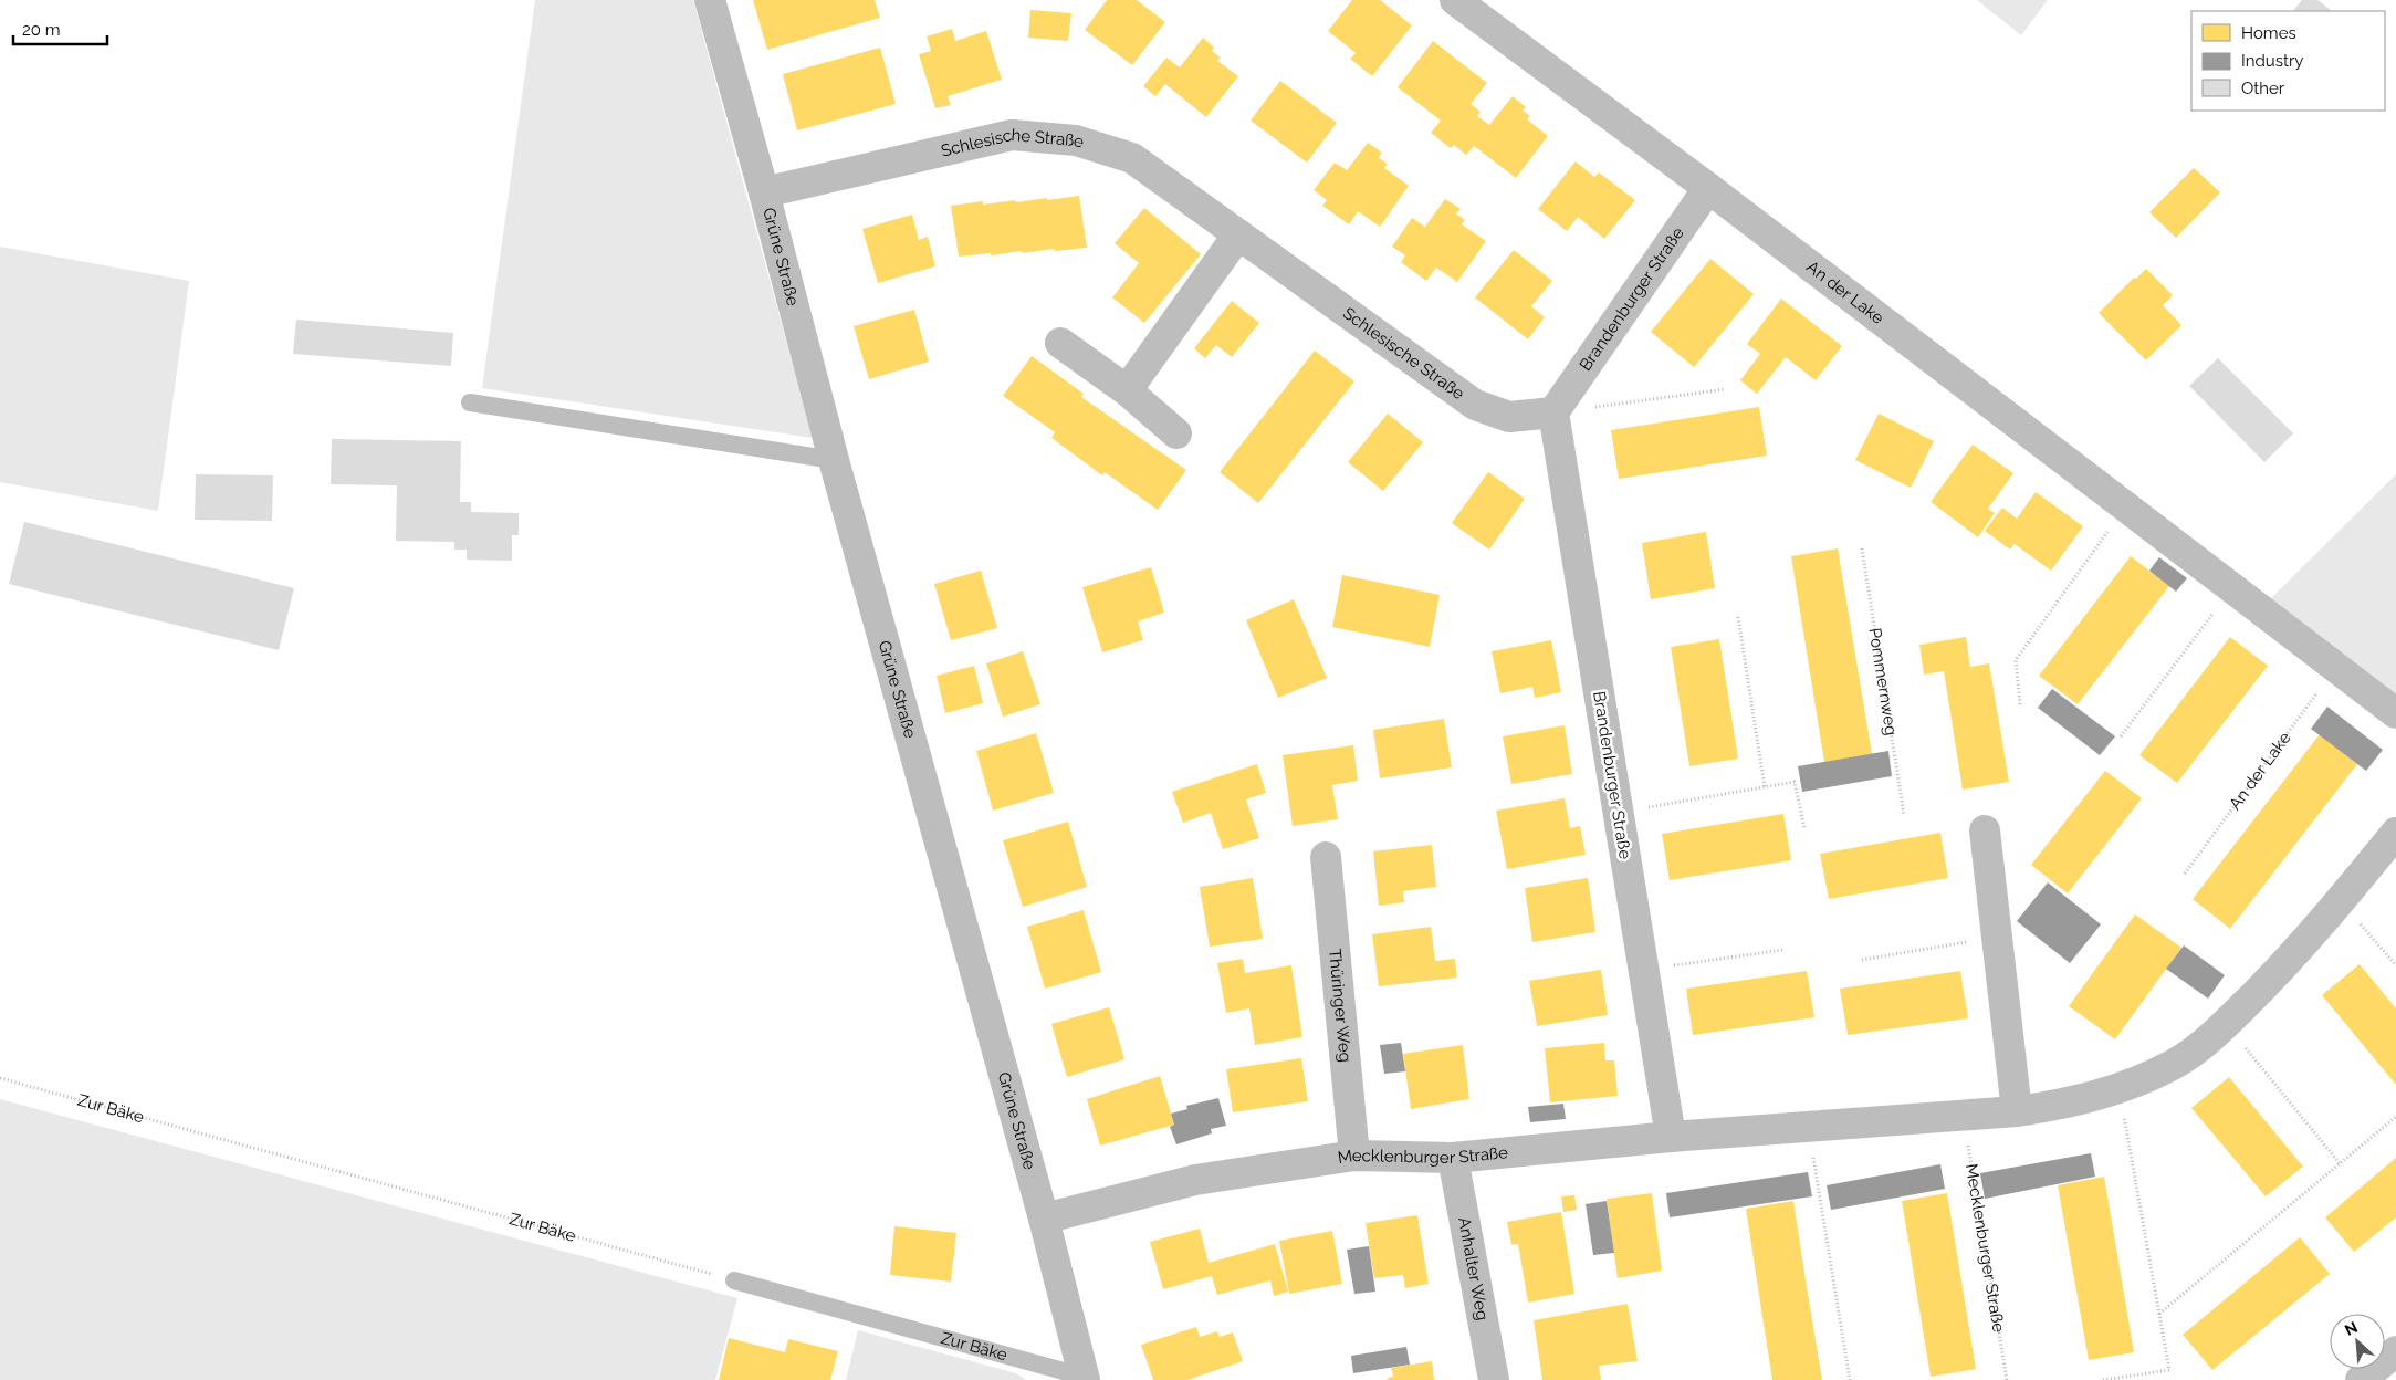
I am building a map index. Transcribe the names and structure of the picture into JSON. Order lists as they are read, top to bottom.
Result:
{
  "streets": {
    "street": [
      "Schlesische Straße",
      "Grüne Straße",
      "An der Lake",
      "Brandenburger Straße",
      "Thüringer Weg",
      "Mecklenburger Straße",
      "Anhalter Weg"
    ],
    "lane": ["Zur Bäke"],
    "path": ["Pommernweg"]
  },
  "crossings": [
    ["Schlesische Straße", "Grüne Straße"],
    ["Schlesische Straße", "Brandenburger Straße"],
    ["Grüne Straße", "Zur Bäke"],
    ["Grüne Straße", "Mecklenburger Straße"],
    ["An der Lake", "Brandenburger Straße"],
    ["Brandenburger Straße", "Mecklenburger Straße"],
    ["Thüringer Weg", "Mecklenburger Straße"],
    ["Mecklenburger Straße", "Anhalter Weg"]
  ],
  "legend": ["Homes", "Industry", "Other"],
  "scale_bar": "20 m",
  "north": "top left"
}
